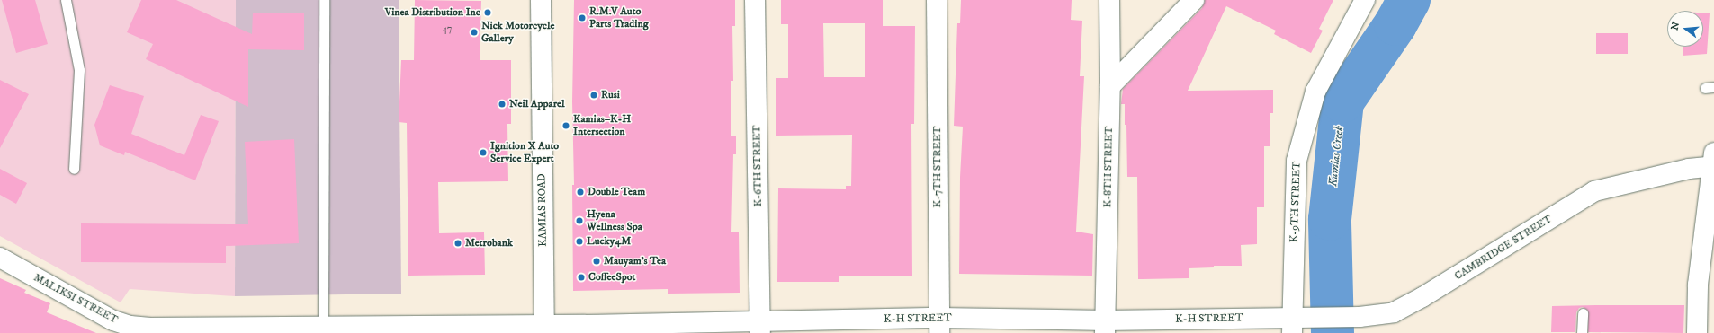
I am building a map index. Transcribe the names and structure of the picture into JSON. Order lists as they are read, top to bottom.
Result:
{
  "streets": {
    "street": [
      "K-6TH STREET",
      "K-7TH STREET",
      "K-8TH STREET",
      "K-9TH STREET",
      "KAMIAS ROAD",
      "CAMBRIDGE STREET",
      "MALIKSI STREET",
      "K-H STREET"
    ]
  },
  "crossings": [
    ["K-6TH STREET", "K-H STREET"],
    ["K-7TH STREET", "K-H STREET"],
    ["K-8TH STREET", "K-H STREET"],
    ["K-9TH STREET", "CAMBRIDGE STREET"],
    ["K-9TH STREET", "K-H STREET"],
    ["KAMIAS ROAD", "MALIKSI STREET"],
    ["KAMIAS ROAD", "K-H STREET"],
    ["CAMBRIDGE STREET", "K-H STREET"],
    ["MALIKSI STREET", "K-H STREET"]
  ],
  "water": ["Kamias Creek"],
  "places": [
    "Vinea Distribution Inc",
    "R.M.V Auto Parts Trading",
    "Nick Motorcycle Gallery",
    "Rusi",
    "Neil Apparel",
    "Kamias–K-H Intersection",
    "Ignition X Auto Service Expert",
    "Double Team",
    "Hyena Wellness Spa",
    "Lucky4M",
    "Metrobank",
    "Mauyam's Tea",
    "CoffeeSpot"
  ],
  "house_numbers": ["47"],
  "north": "left"
}
